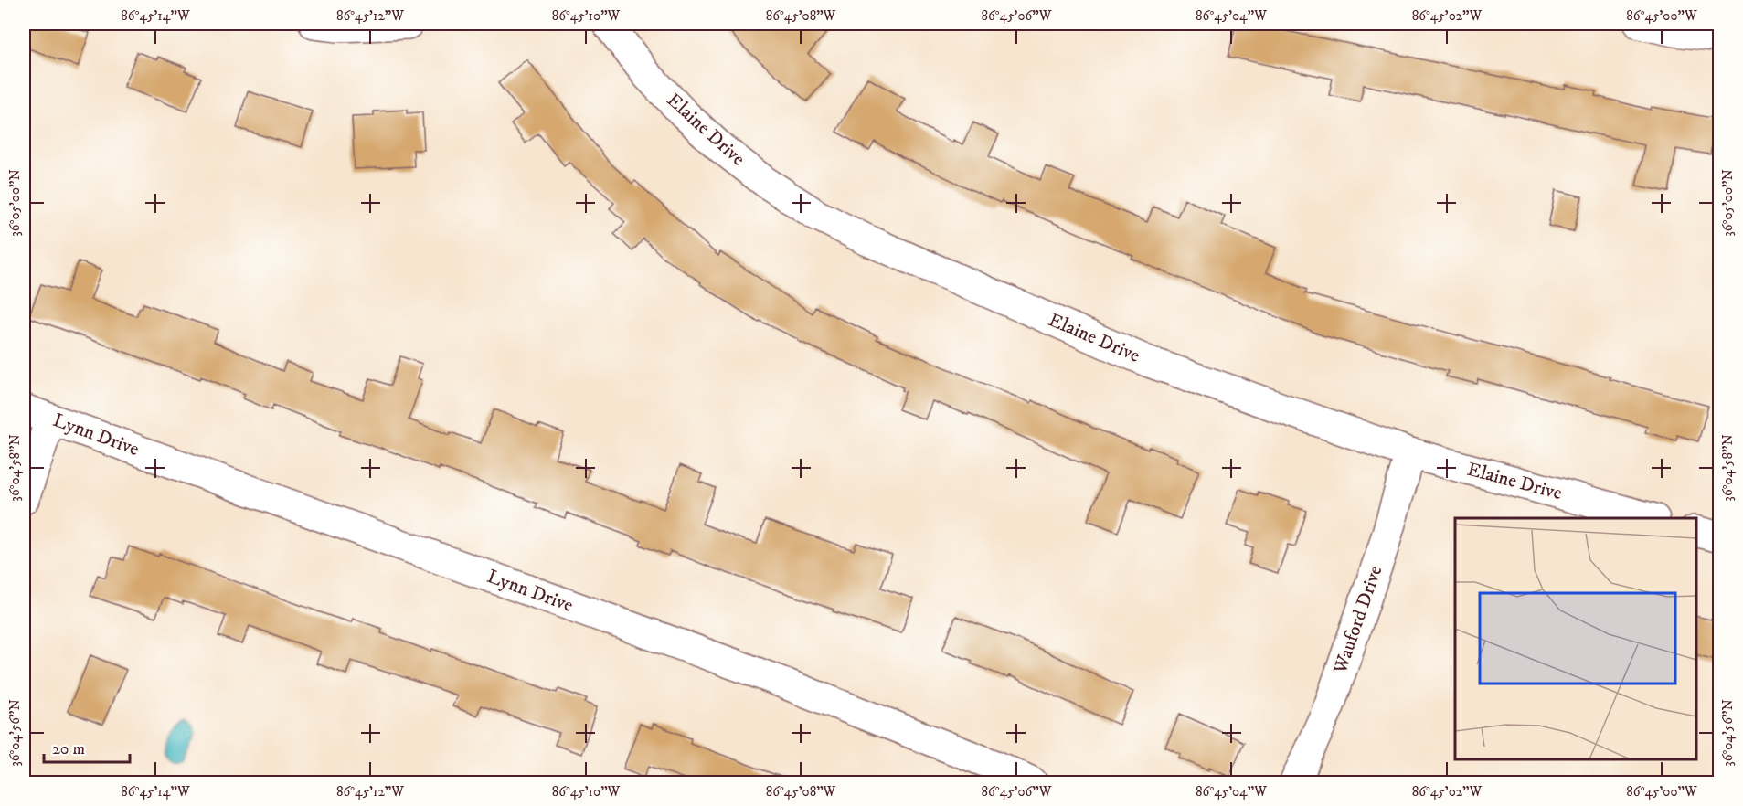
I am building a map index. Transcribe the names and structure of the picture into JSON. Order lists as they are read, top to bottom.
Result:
{
  "streets": {
    "street": ["Elaine Drive", "Lynn Drive", "Wauford Drive"]
  },
  "crossings": [
    ["Elaine Drive", "Wauford Drive"]
  ],
  "scale_bar": "20 m",
  "coordinates": [
    "86°45'14\"W",
    "86°45'12\"W",
    "86°45'10\"W",
    "86°45'08\"W",
    "86°45'06\"W",
    "86°45'04\"W",
    "86°45'02\"W",
    "86°45'00\"W",
    "36°05'00\"N",
    "36°04'58\"N",
    "36°04'56\"N"
  ]
}
